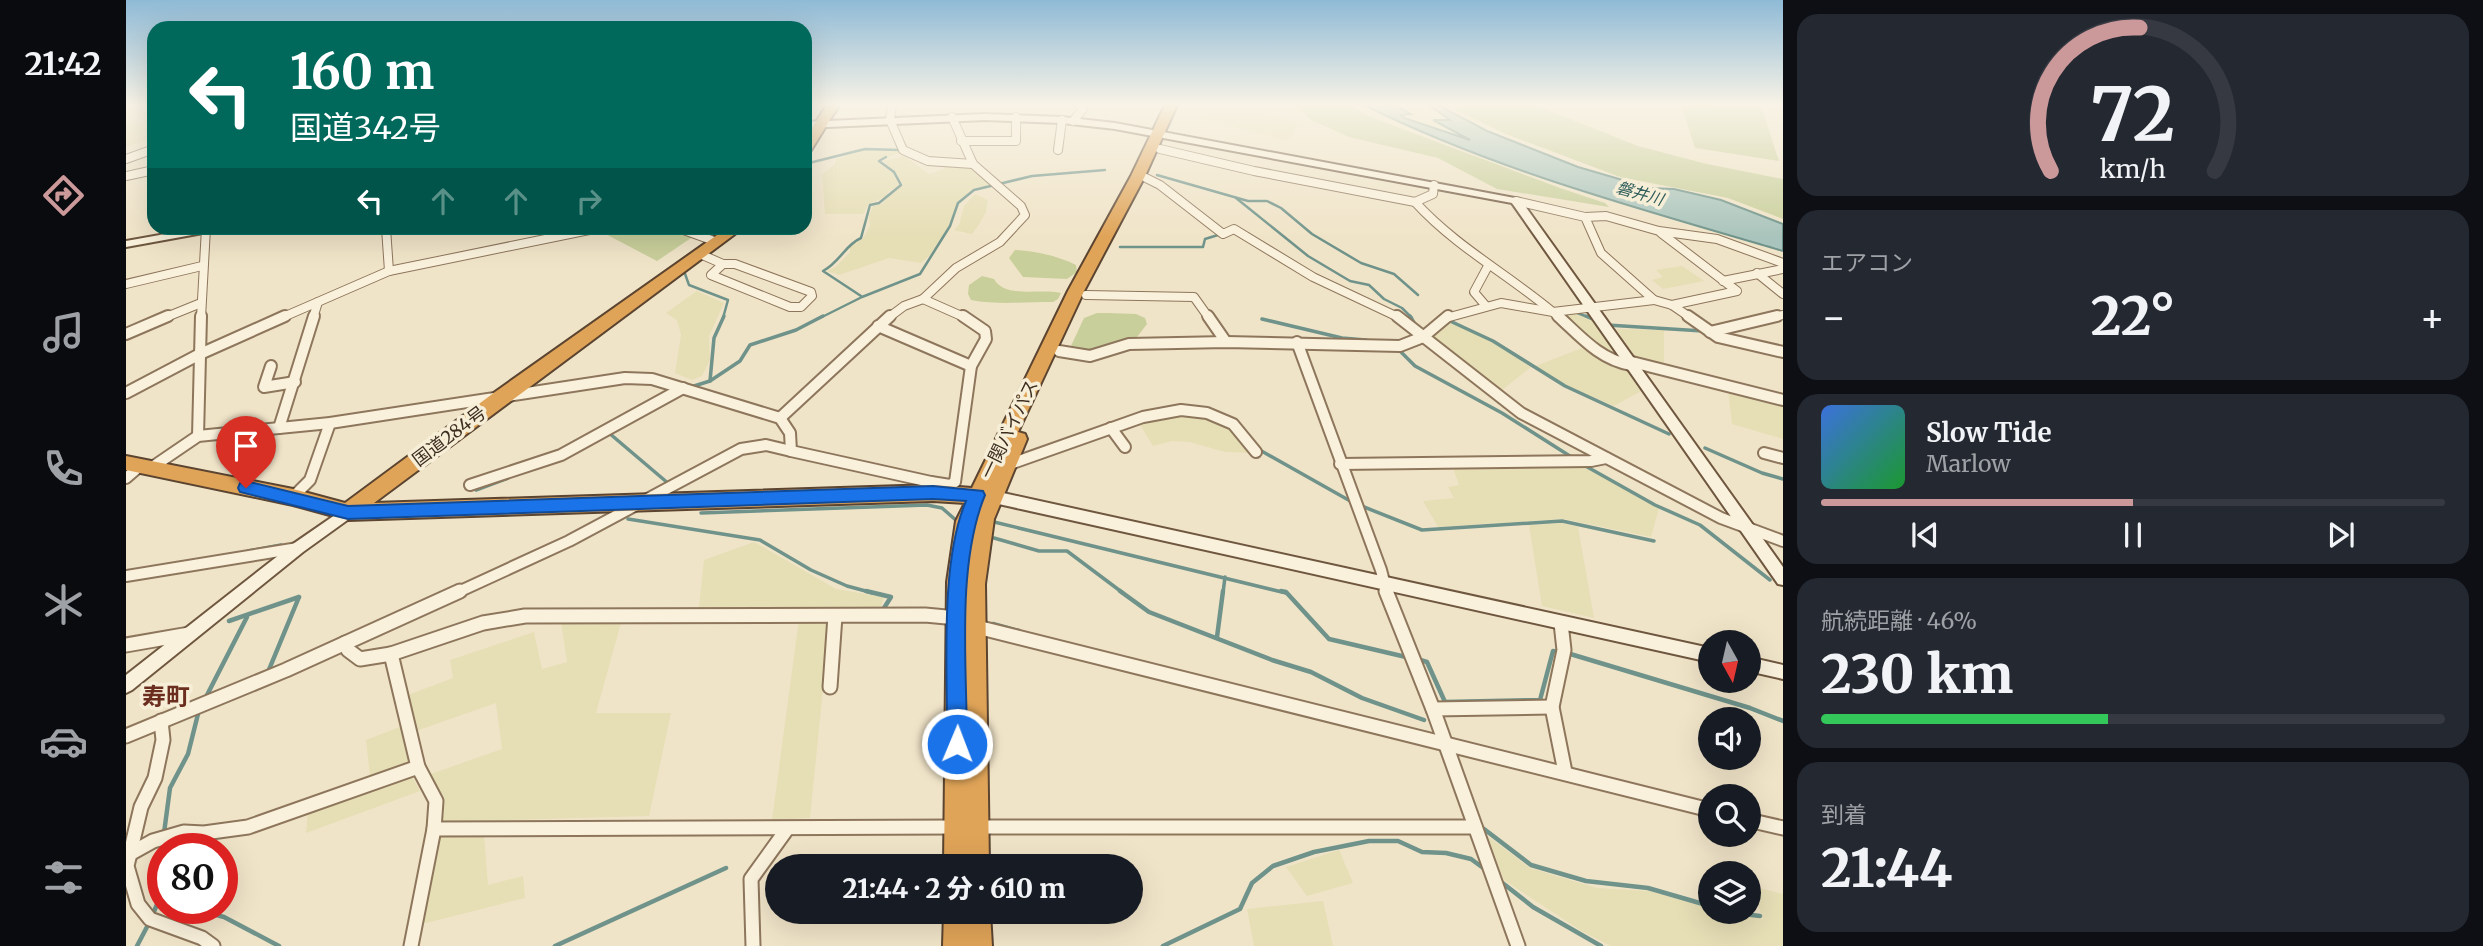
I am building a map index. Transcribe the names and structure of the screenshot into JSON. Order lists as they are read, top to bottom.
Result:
{
  "streets": {
    "highway": ["一関バイパス", "国道284号"]
  },
  "districts": ["寿町"],
  "water": ["磐井川"],
  "north": "bottom",
  "page": {
    "tabs": "21:42",
    "turn": ["160 m", "国道342号"],
    "tile": [
      "エアコン",
      ["航続距離 · 46%", "230 km"],
      ["到着", "21:44"]
    ],
    "heat": ["−", "22°", "+"],
    "song": ["Slow Tide", "Marlow"],
    "limit": "80",
    "trip": "21:44 · 2 分 · 610 m",
    "gauge": ["72", "km/h"]
  }
}
